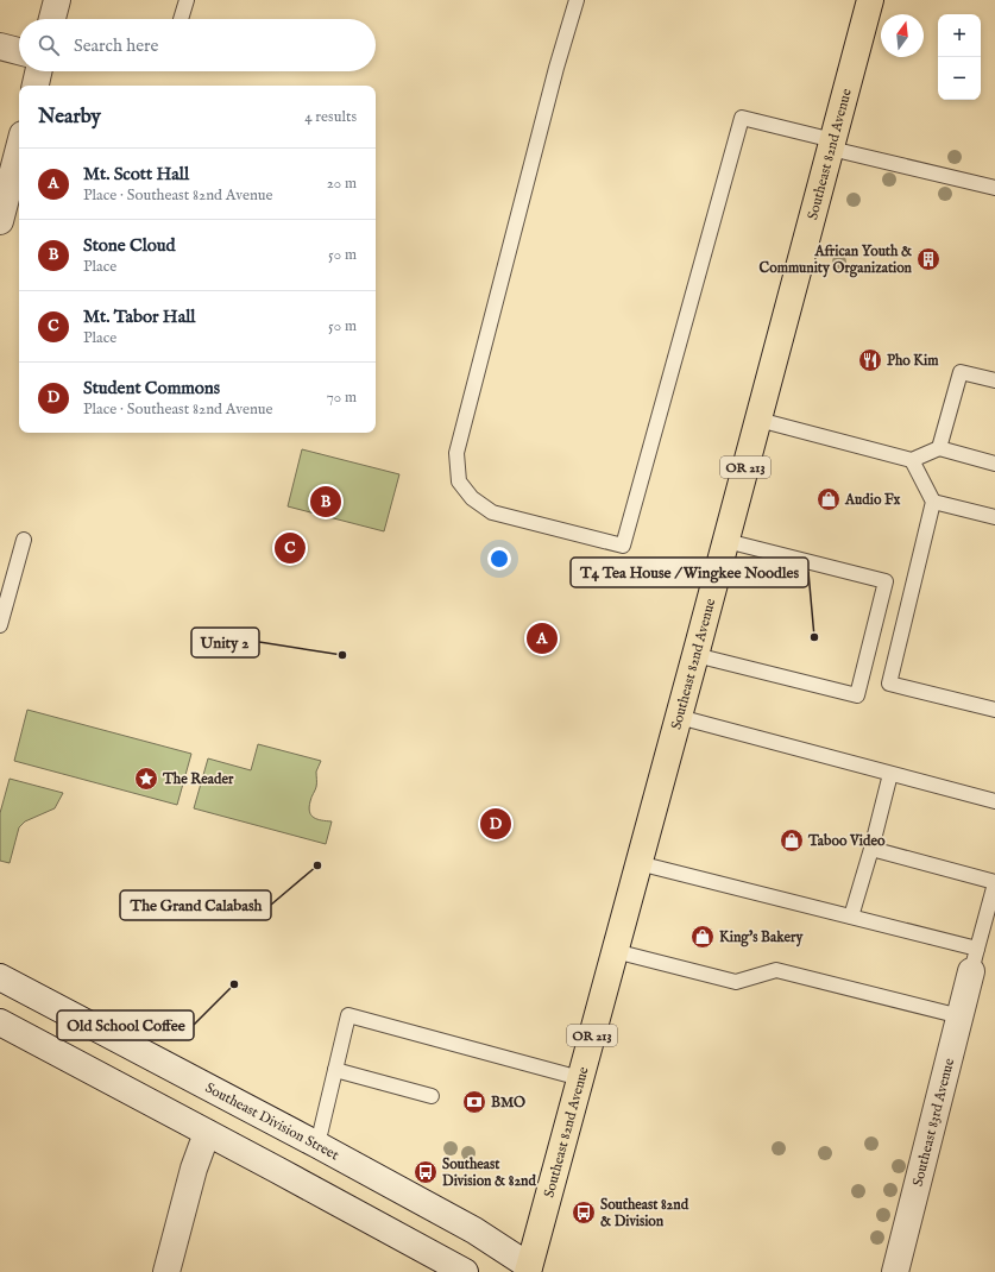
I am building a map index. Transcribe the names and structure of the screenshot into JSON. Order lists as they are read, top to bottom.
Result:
{
  "streets": {
    "main road": [
      "Southeast 82nd Avenue",
      "OR 213",
      "Southeast Division Street",
      "Southeast 83rd Avenue"
    ]
  },
  "crossings": [
    ["Southeast 82nd Avenue", "Southeast Division Street"]
  ],
  "places": {
    "building": ["African Youth & Community Organization"],
    "restaurant": ["Pho Kim"],
    "shop": ["Audio Fx", "Taboo Video", "King's Bakery"],
    "other": [
      "T4 Tea House / Wingkee Noodles",
      "Unity 2",
      "The Grand Calabash",
      "Old School Coffee"
    ],
    "place": ["The Reader"],
    "bank": ["BMO"],
    "bus stop": ["Southeast Division & 82nd", "Southeast 82nd & Division"]
  },
  "north": "top",
  "page": {
    "map_buttons": ["+", "−"],
    "search": "Search here",
    "heading": ["Nearby", "4 results"],
    "list": [
      {
        "mark": "A",
        "name": "Mt. Scott Hall",
        "note": "Place · Southeast 82nd Avenue",
        "value": "20 m"
      },
      {
        "mark": "B",
        "name": "Stone Cloud",
        "note": "Place",
        "value": "50 m"
      },
      {
        "mark": "C",
        "name": "Mt. Tabor Hall",
        "note": "Place",
        "value": "50 m"
      },
      {
        "mark": "D",
        "name": "Student Commons",
        "note": "Place · Southeast 82nd Avenue",
        "value": "70 m"
      }
    ],
    "pins": [
      "B",
      "C",
      "A",
      "D"
    ]
  }
}
